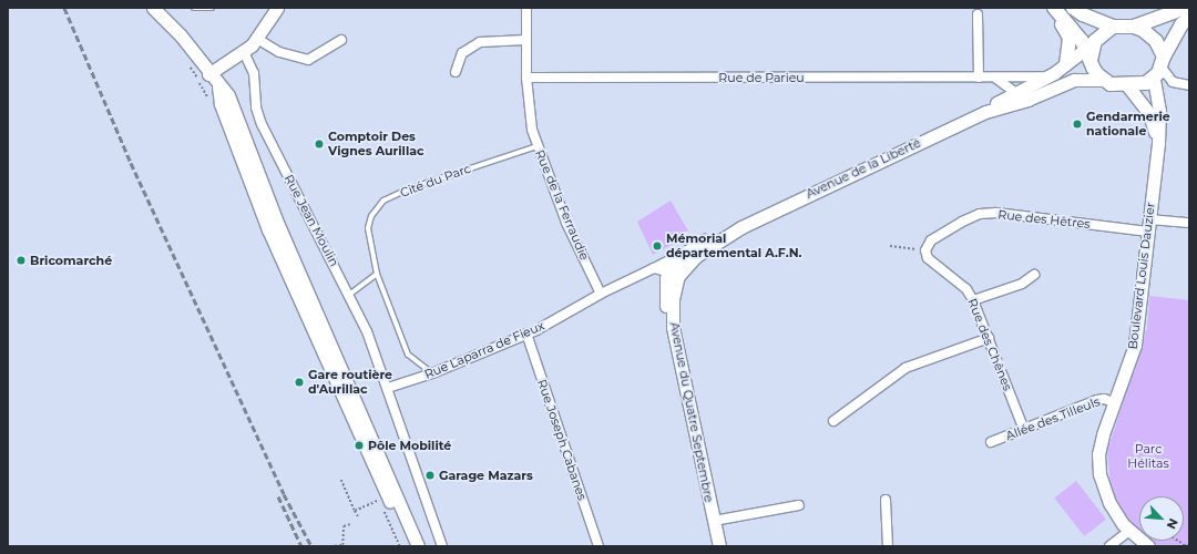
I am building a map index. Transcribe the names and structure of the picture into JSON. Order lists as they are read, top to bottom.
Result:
{
  "streets": {
    "street": [
      "Rue de Parieu",
      "Avenue de la Liberté",
      "Rue de la Ferraudie",
      "Rue des Hêtres",
      "Rue Jean Moulin",
      "Boulevard Louis Dauzier",
      "Rue des Chênes",
      "Rue Laparra de Fieux",
      "Avenue du Quatre Septembre",
      "Allée des Tilleuls",
      "Rue Joseph Cabanes"
    ],
    "lane": ["Cité du Parc"]
  },
  "crossings": [
    ["Rue de Parieu", "Avenue de la Liberté"],
    ["Rue de Parieu", "Rue de la Ferraudie"],
    ["Avenue de la Liberté", "Rue de la Ferraudie"],
    ["Avenue de la Liberté", "Boulevard Louis Dauzier"],
    ["Avenue de la Liberté", "Rue Laparra de Fieux"],
    ["Avenue de la Liberté", "Avenue du Quatre Septembre"],
    ["Cité du Parc", "Rue de la Ferraudie"],
    ["Cité du Parc", "Rue Laparra de Fieux"],
    ["Rue de la Ferraudie", "Rue Laparra de Fieux"],
    ["Rue des Hêtres", "Boulevard Louis Dauzier"],
    ["Rue des Hêtres", "Rue des Chênes"],
    ["Rue Jean Moulin", "Rue Laparra de Fieux"],
    ["Boulevard Louis Dauzier", "Allée des Tilleuls"],
    ["Rue des Chênes", "Allée des Tilleuls"],
    ["Rue Laparra de Fieux", "Rue Joseph Cabanes"]
  ],
  "parks": ["Parc Hélitas"],
  "places": [
    "Gendarmerie nationale",
    "Comptoir Des Vignes Aurillac",
    "Mémorial départemental A.F.N.",
    "Bricomarché",
    "Gare routière d'Aurillac",
    "Pôle Mobilité",
    "Garage Mazars"
  ],
  "north": "bottom right"
}
